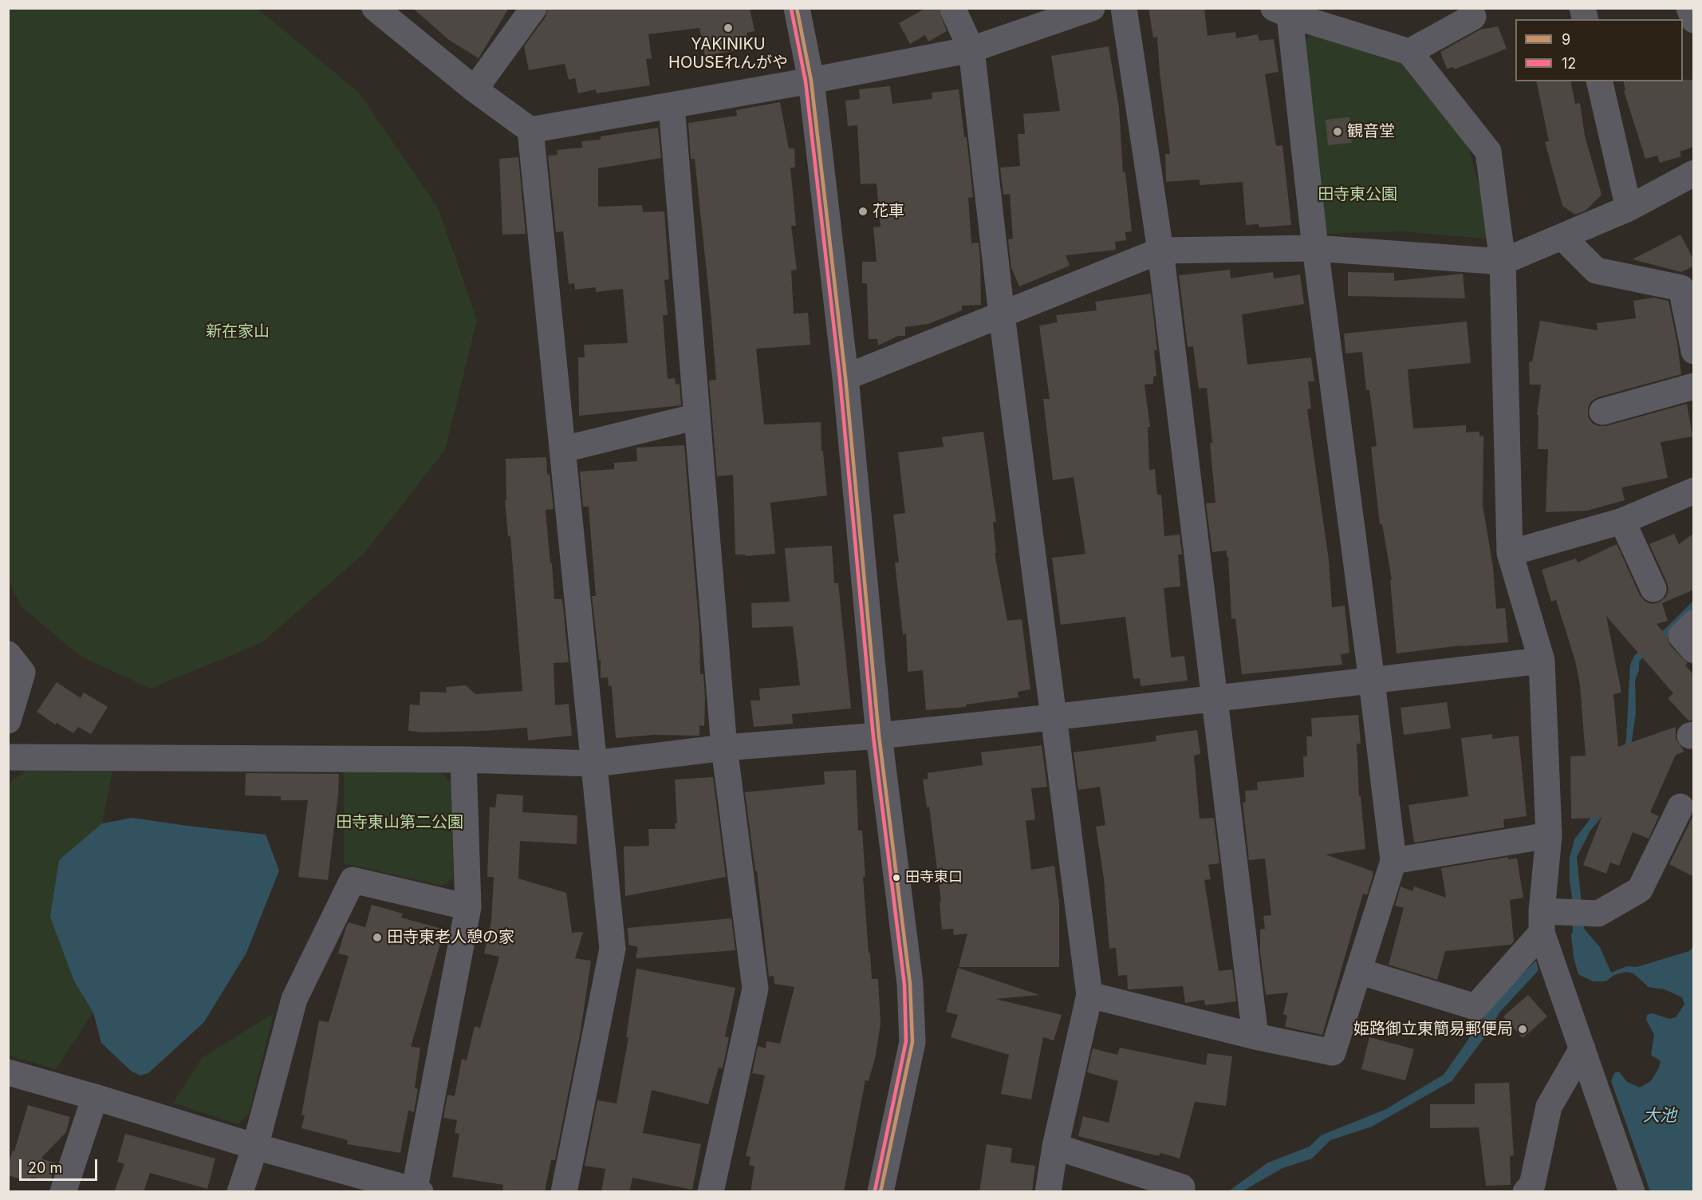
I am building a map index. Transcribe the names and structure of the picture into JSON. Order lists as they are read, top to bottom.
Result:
{
  "water": ["大池"],
  "parks": ["田寺東公園", "新在家山", "田寺東山第二公園"],
  "places": [
    "YAKINIKU HOUSEれんがや",
    "観音堂",
    "花車",
    "田寺東口",
    "田寺東老人憩の家",
    "姫路御立東簡易郵便局"
  ],
  "lines": ["transit line 9", "transit line 12"],
  "legend": ["9", "12"],
  "scale_bar": "20 m"
}
